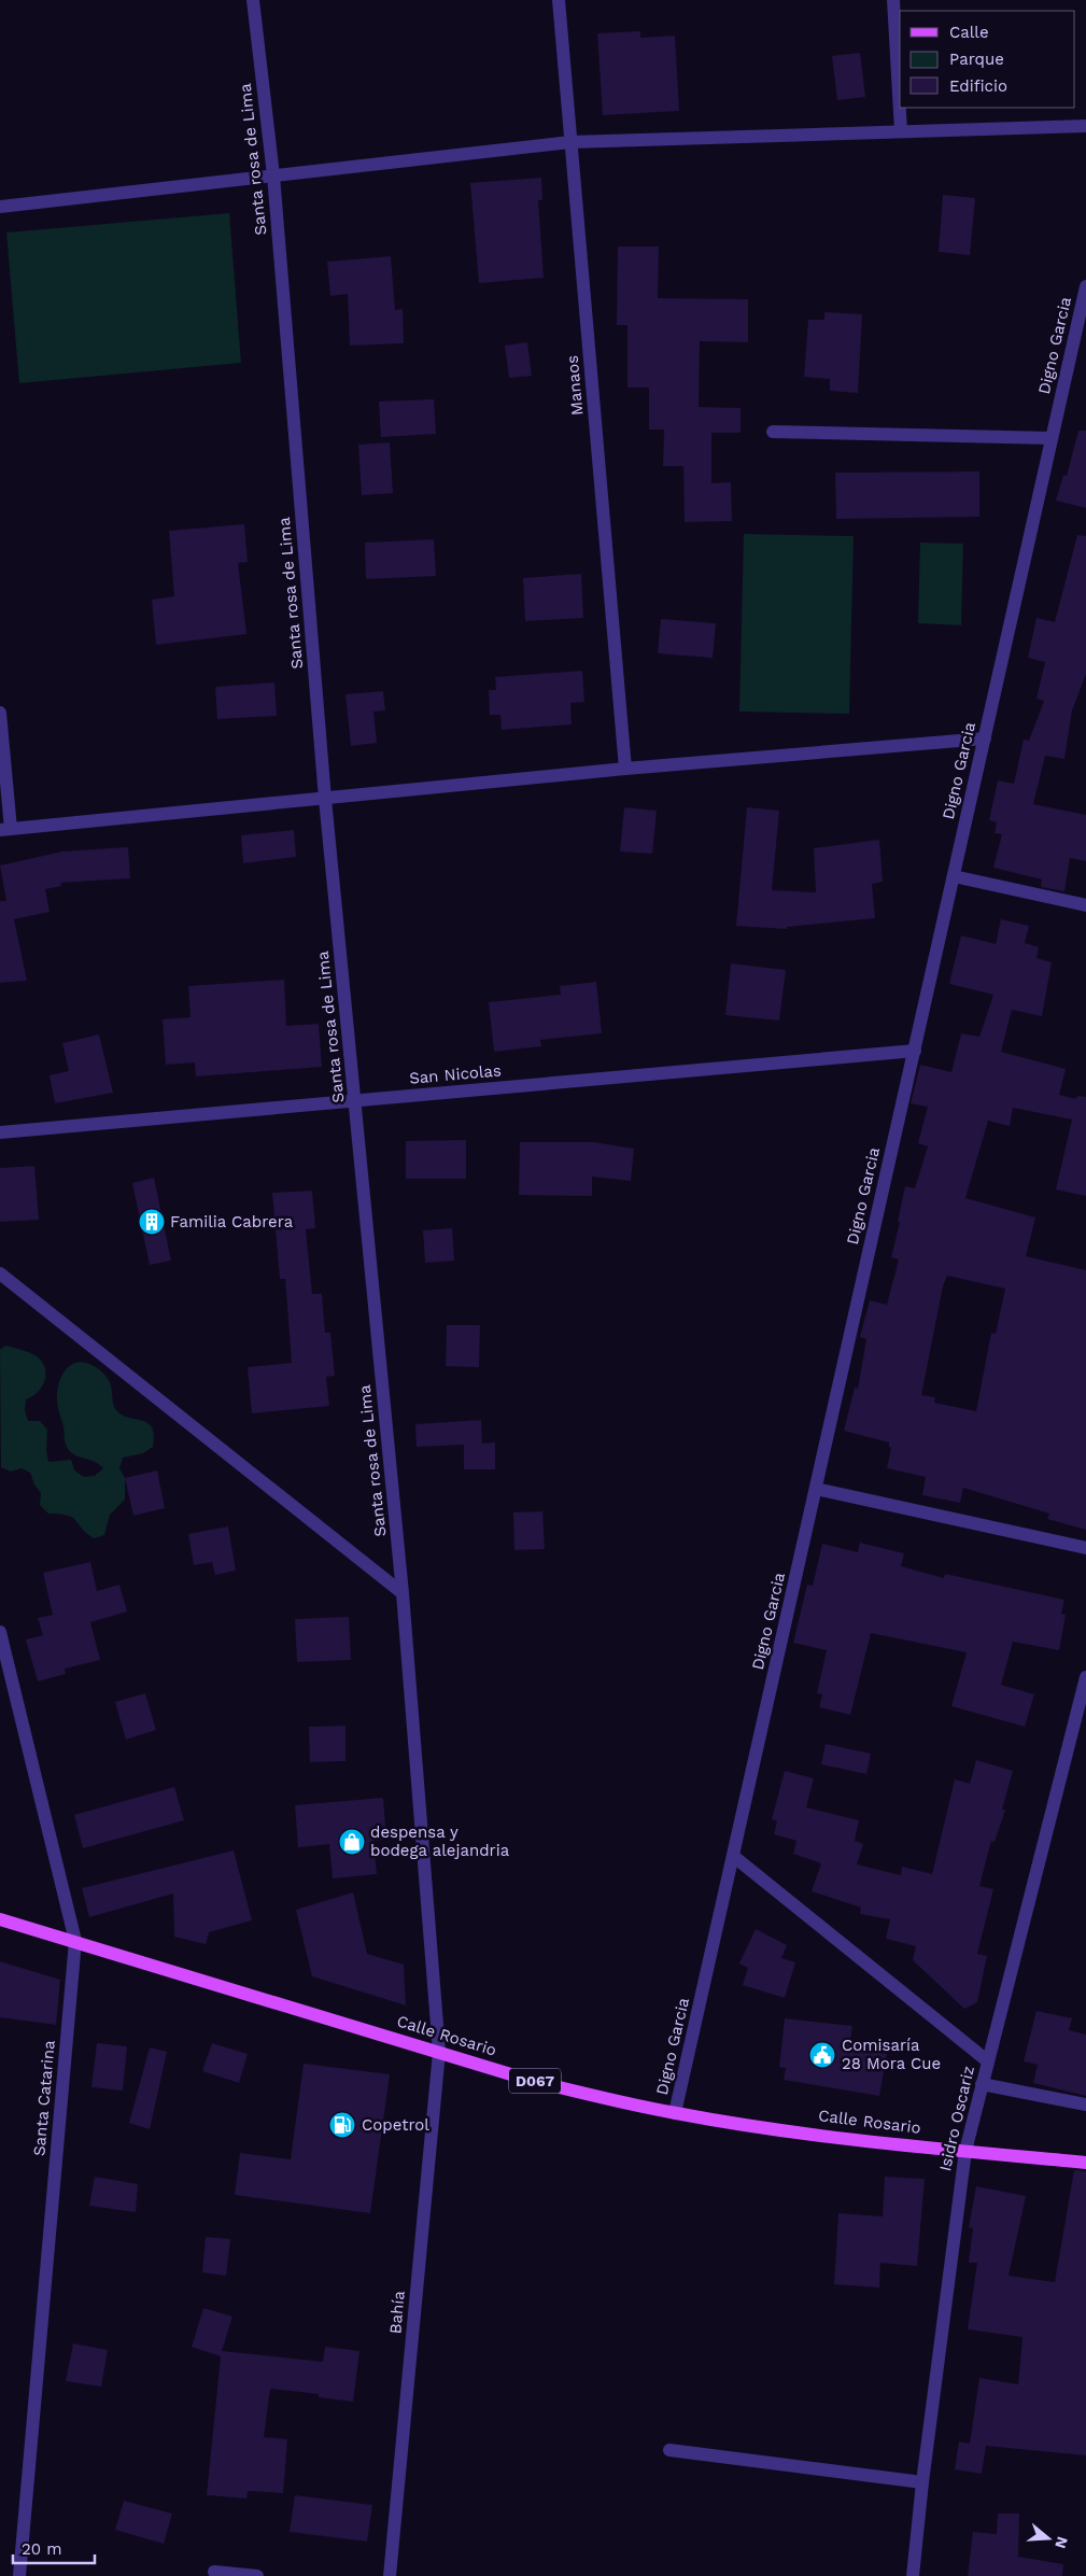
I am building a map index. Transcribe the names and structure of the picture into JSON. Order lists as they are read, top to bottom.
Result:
{
  "streets": {
    "main road": ["Calle Rosario", "D067"],
    "street": [
      "Santa rosa de Lima",
      "Digno Garcia",
      "Manaos",
      "San Nicolas",
      "Santa Catarina",
      "Isidro Oscariz",
      "Bahía"
    ]
  },
  "crossings": [
    ["Santa rosa de Lima", "San Nicolas"],
    ["Santa rosa de Lima", "Calle Rosario"],
    ["Santa rosa de Lima", "Bahía"],
    ["Digno Garcia", "San Nicolas"],
    ["Digno Garcia", "Calle Rosario"],
    ["Calle Rosario", "Santa Catarina"],
    ["Calle Rosario", "Isidro Oscariz"],
    ["Calle Rosario", "Bahía"]
  ],
  "places": {
    "building": ["Familia Cabrera"],
    "shop": ["despensa y bodega alejandria"],
    "public building": ["Comisaría 28 Mora Cue"],
    "fuel station": ["Copetrol"]
  },
  "legend": ["Calle", "Parque", "Edificio"],
  "scale_bar": "20 m",
  "north": "right"
}
